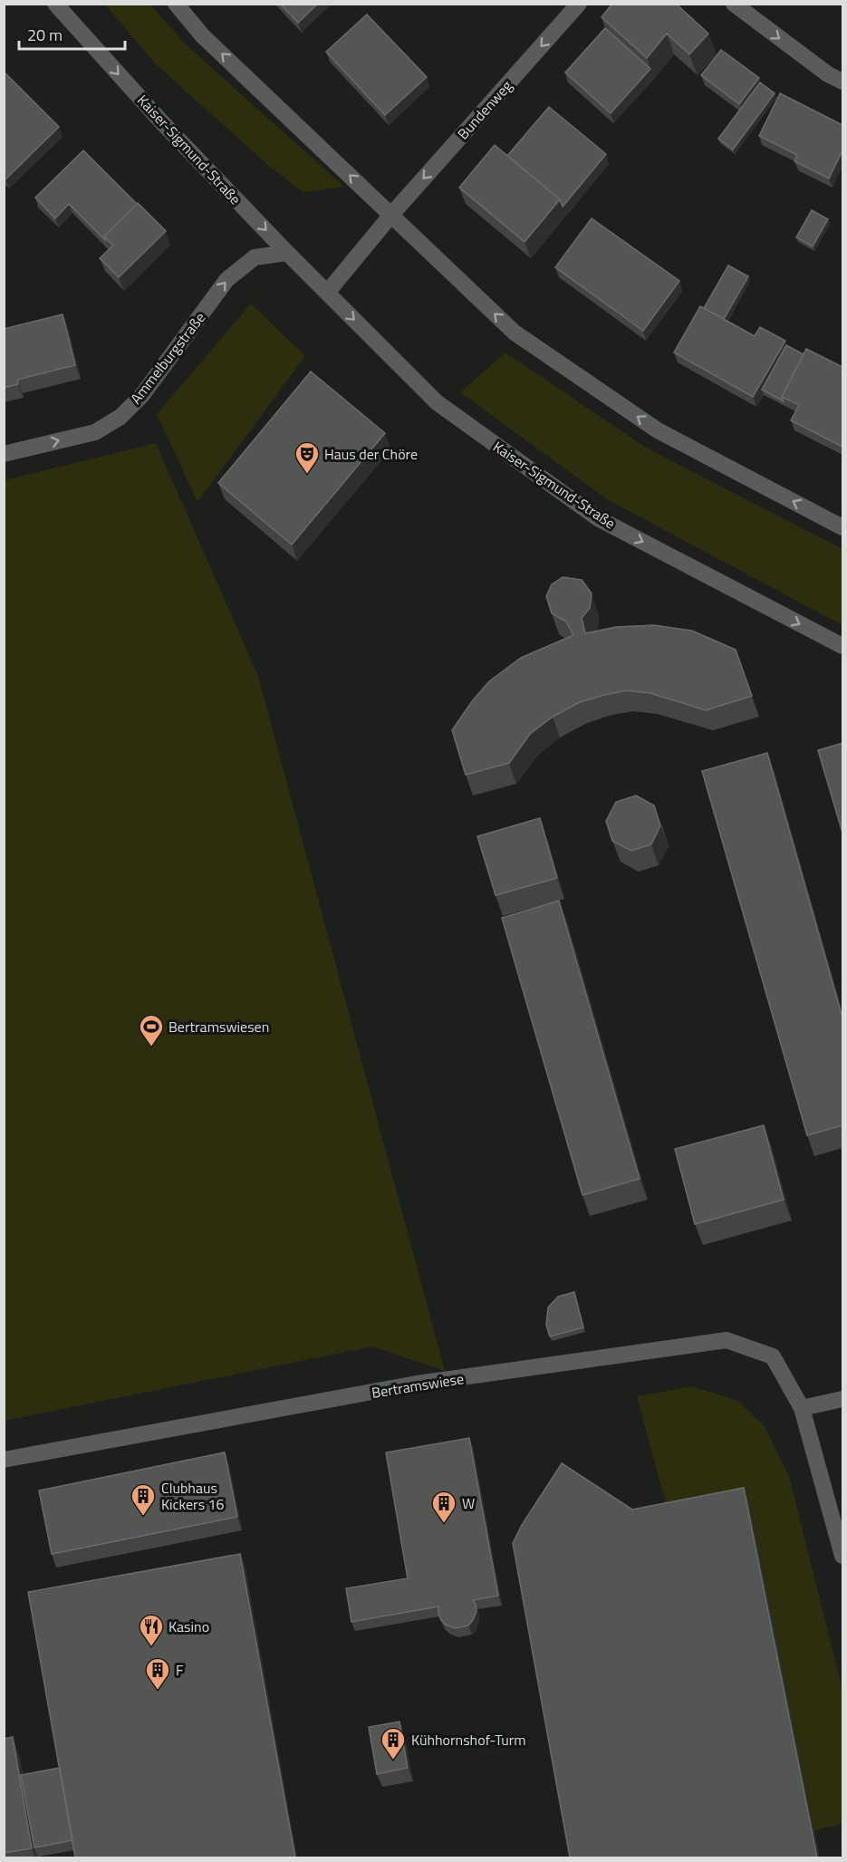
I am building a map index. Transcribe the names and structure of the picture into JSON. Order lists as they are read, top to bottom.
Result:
{
  "streets": {
    "street": [
      "Bundenweg",
      "Kaiser-Sigmund-Straße",
      "Ammelburgstraße",
      "Bertramswiese"
    ]
  },
  "crossings": [
    ["Kaiser-Sigmund-Straße", "Ammelburgstraße"]
  ],
  "one_way": ["Bundenweg", "Ammelburgstraße"],
  "places": {
    "theatre": ["Haus der Chöre"],
    "sports": ["Bertramswiesen"],
    "building": [
      "Clubhaus Kickers 16",
      "W",
      "F",
      "Kühhornshof-Turm"
    ],
    "restaurant": ["Kasino"]
  },
  "scale_bar": "20 m"
}
